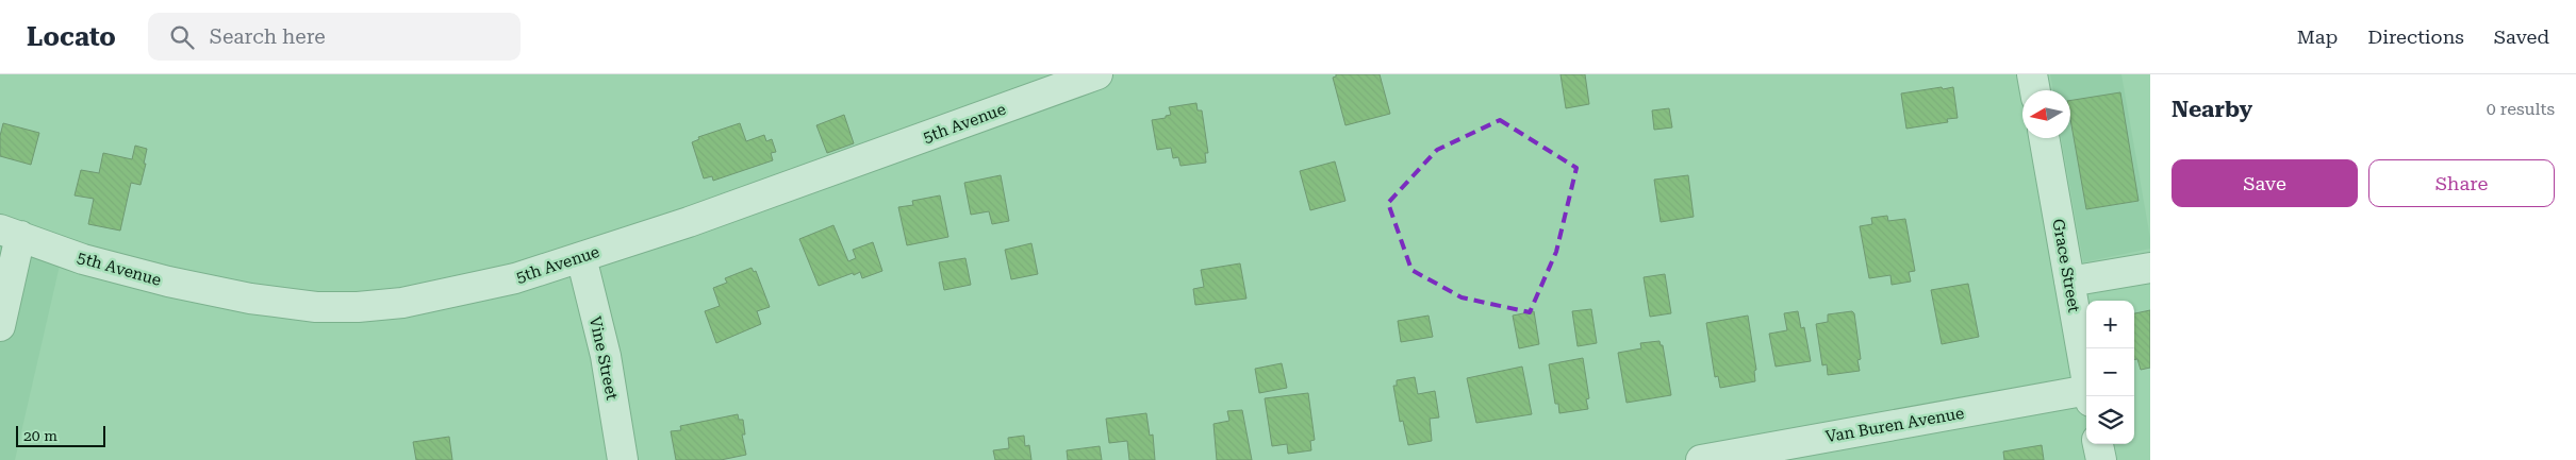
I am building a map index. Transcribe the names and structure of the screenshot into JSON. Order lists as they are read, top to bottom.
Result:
{
  "streets": {
    "street": [
      "5th Avenue",
      "Grace Street",
      "Vine Street",
      "Van Buren Avenue"
    ]
  },
  "crossings": [
    ["5th Avenue", "Vine Street"]
  ],
  "scale_bar": "20 m",
  "north": "left",
  "page": {
    "header": "Locato",
    "search": "Search here",
    "nav": ["Map", "Directions", "Saved"],
    "heading": ["Nearby", "0 results"],
    "buttons": ["Save", "Share"],
    "map_buttons": ["+", "−"],
    "scale": "20 m"
  }
}
